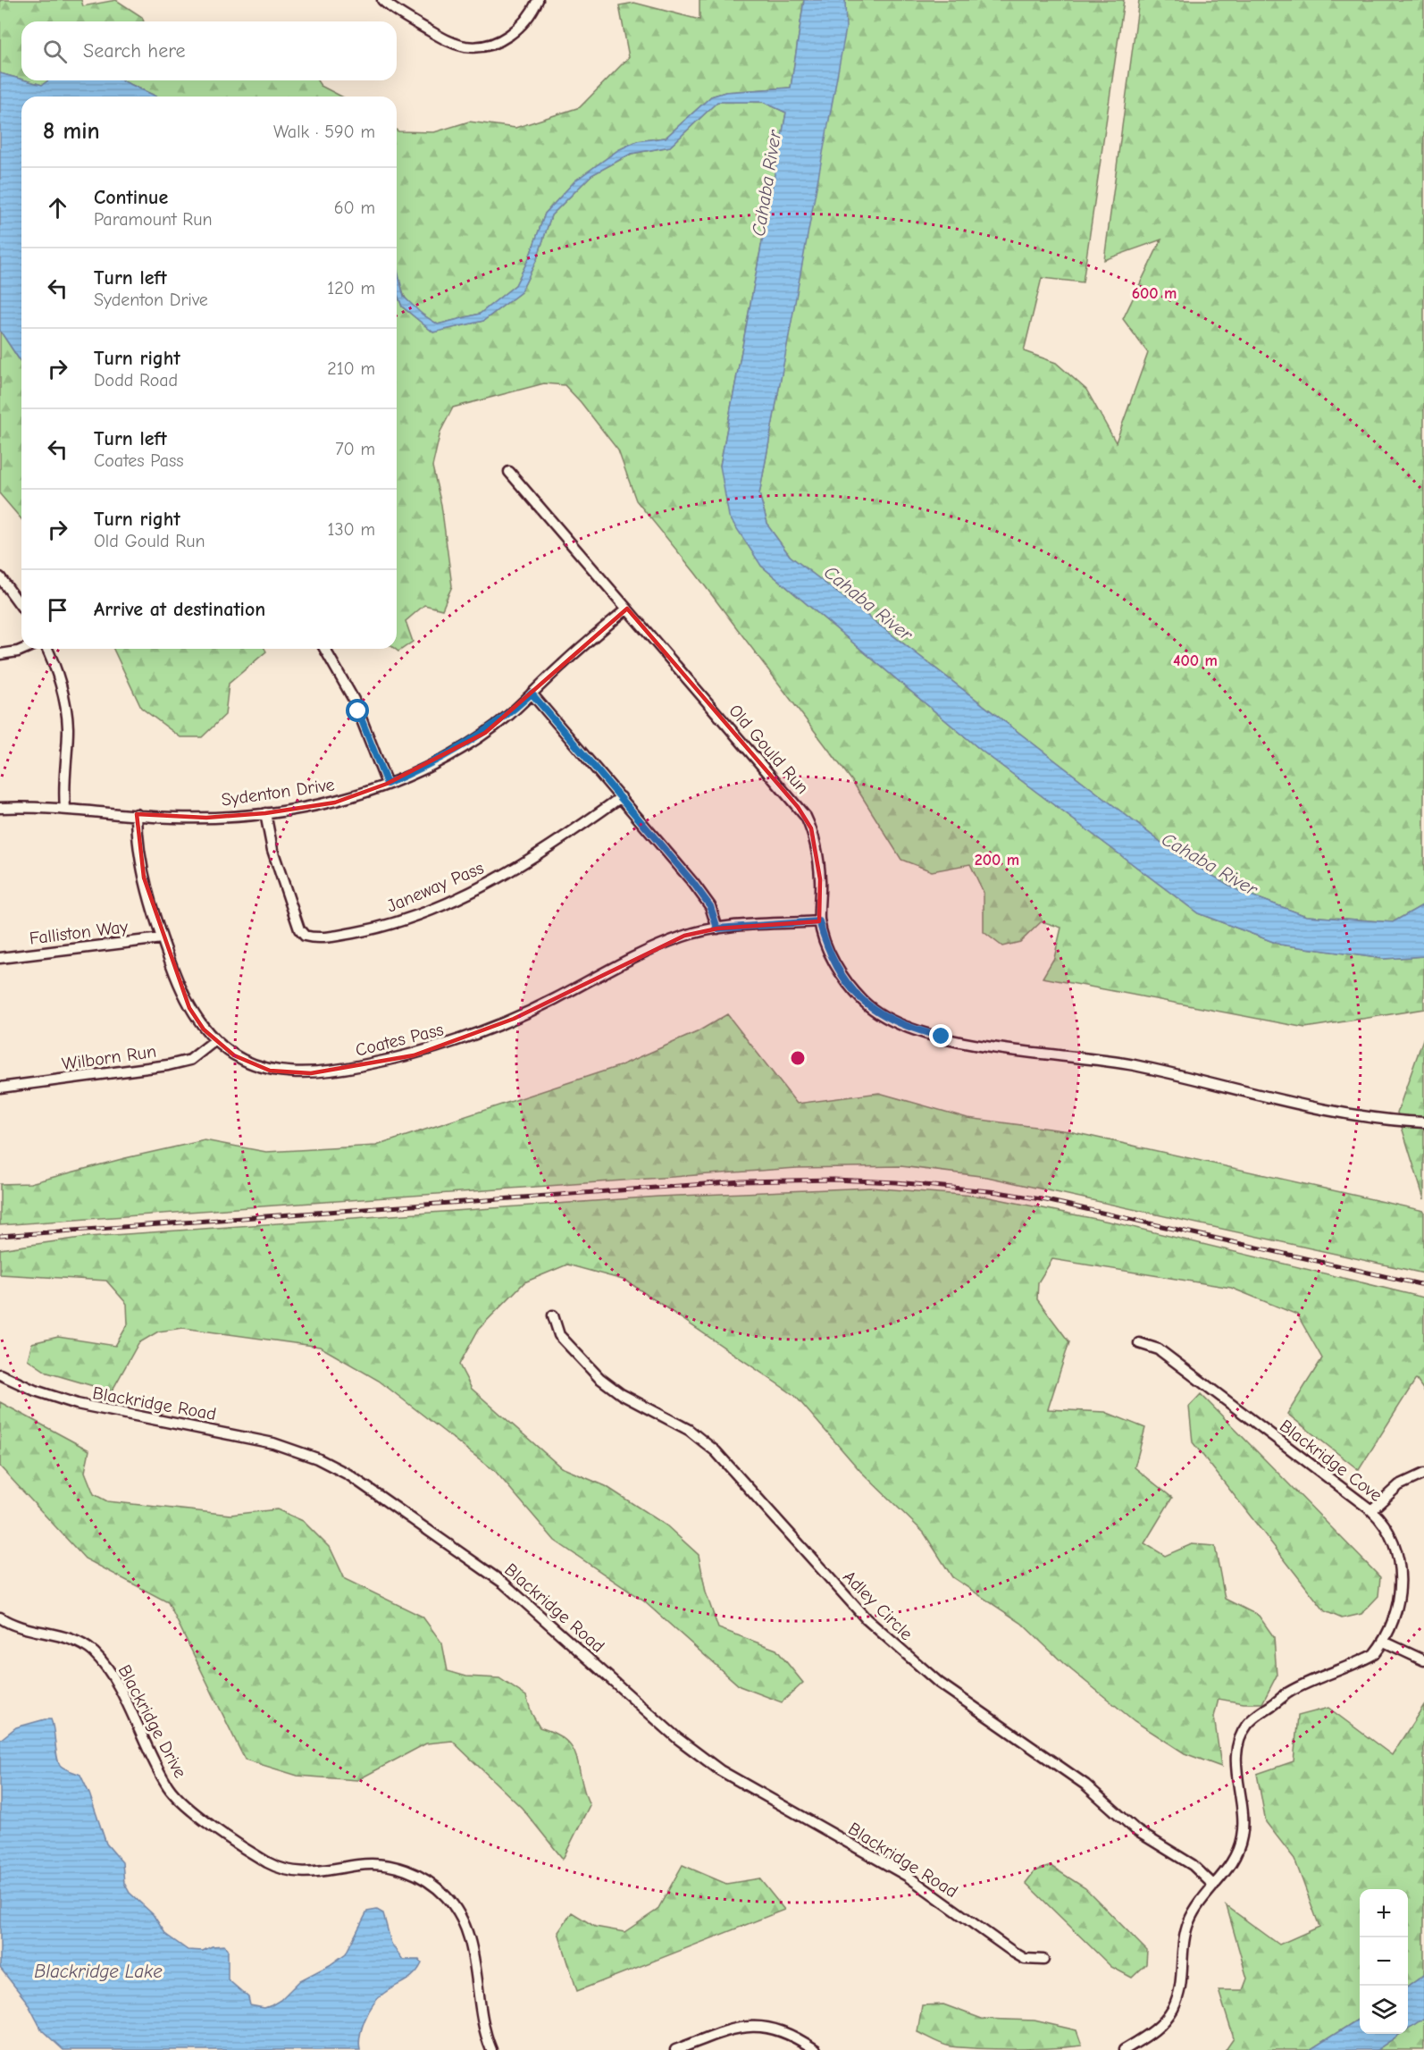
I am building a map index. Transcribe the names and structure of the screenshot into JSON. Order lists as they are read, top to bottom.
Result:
{
  "streets": {
    "street": [
      "Old Gould Run",
      "Sydenton Drive",
      "Janeway Pass",
      "Falliston Way",
      "Coates Pass",
      "Wilborn Run",
      "Blackridge Road",
      "Blackridge Cove",
      "Adley Circle",
      "Blackridge Drive"
    ]
  },
  "crossings": [
    ["Old Gould Run", "Sydenton Drive"],
    ["Old Gould Run", "Coates Pass"],
    ["Sydenton Drive", "Janeway Pass"],
    ["Sydenton Drive", "Coates Pass"],
    ["Falliston Way", "Coates Pass"],
    ["Coates Pass", "Wilborn Run"],
    ["Blackridge Cove", "Adley Circle"]
  ],
  "water": ["Cahaba River", "Blackridge Lake"],
  "page": {
    "search": "Search here",
    "heading": ["8 min", "Walk · 590 m"],
    "list": [
      ["Continue", "Paramount Run", "60 m"],
      ["Turn left", "Sydenton Drive", "120 m"],
      ["Turn right", "Dodd Road", "210 m"],
      ["Turn left", "Coates Pass", "70 m"],
      ["Turn right", "Old Gould Run", "130 m"],
      "Arrive at destination"
    ],
    "map_buttons": ["+", "−"]
  },
  "rings": ["600 m", "400 m", "200 m"]
}
